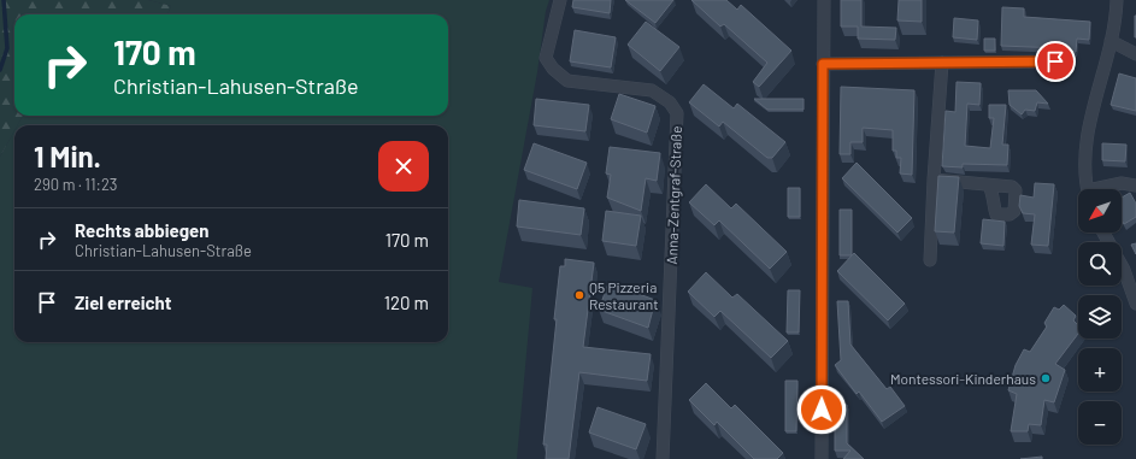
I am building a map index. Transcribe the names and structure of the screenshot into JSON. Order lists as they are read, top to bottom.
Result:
{
  "streets": {
    "street": ["Anna-Zentgraf-Straße"]
  },
  "places": ["Q5 Pizzeria Restaurant", "Montessori-Kinderhaus"],
  "north": "bottom left",
  "page": {
    "turn": ["170 m", "Christian-Lahusen-Straße"],
    "heading": ["1 Min.", "290 m · 11:23"],
    "map_buttons": ["+", "−"],
    "list": [
      {
        "name": "Rechts abbiegen",
        "note": "Christian-Lahusen-Straße",
        "value": "170 m"
      },
      {
        "name": "Ziel erreicht",
        "value": "120 m"
      }
    ]
  }
}
